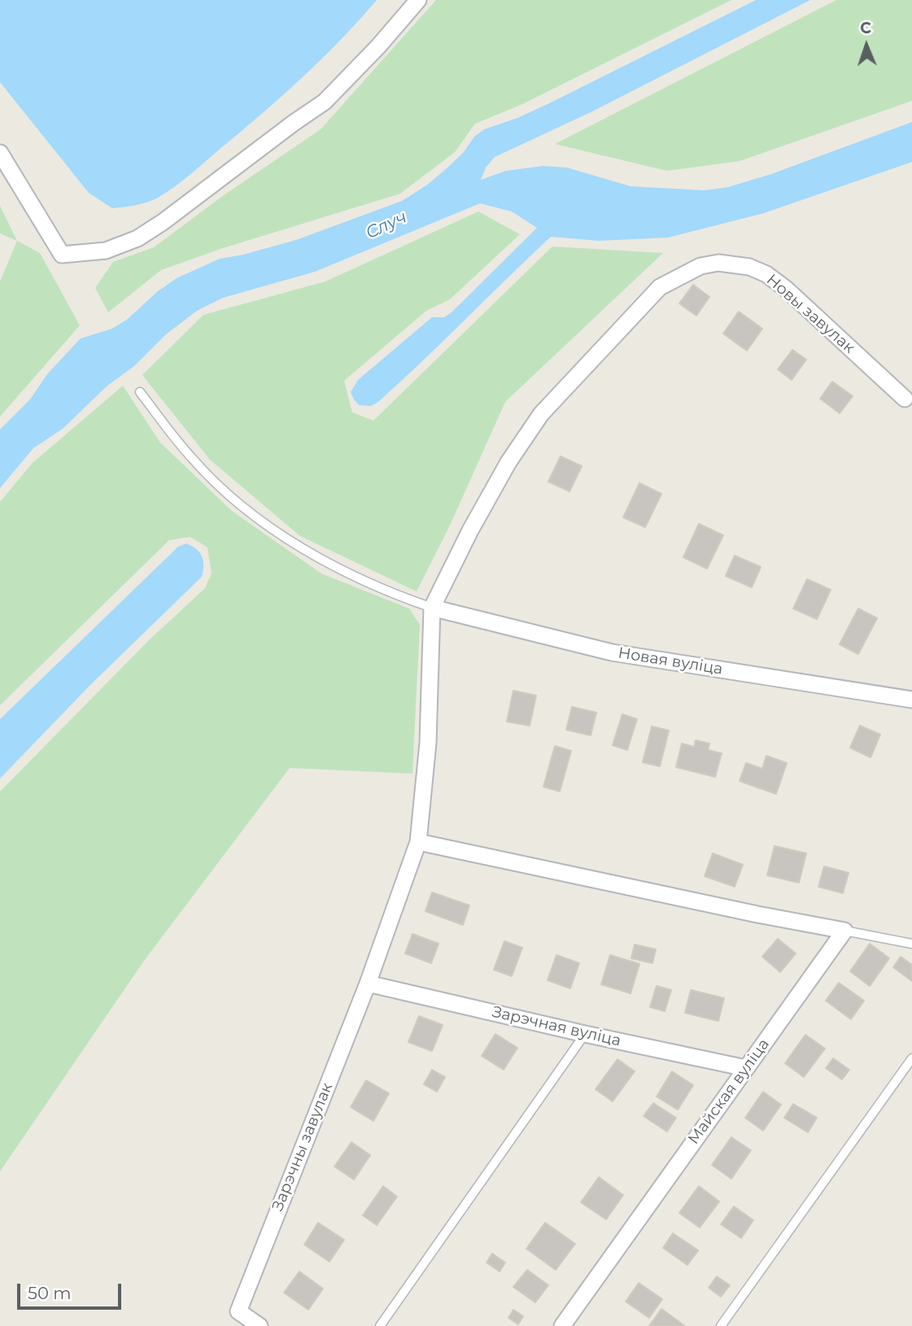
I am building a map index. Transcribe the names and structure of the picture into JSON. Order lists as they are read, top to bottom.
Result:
{
  "streets": {
    "street": [
      "Новы завулак",
      "Новая вуліца",
      "Зарэчная вуліца",
      "Майская вуліца",
      "Зарэчны завулак"
    ]
  },
  "crossings": [
    ["Новы завулак", "Новая вуліца"],
    ["Новы завулак", "Зарэчны завулак"],
    ["Новая вуліца", "Зарэчны завулак"],
    ["Зарэчная вуліца", "Майская вуліца"],
    ["Зарэчная вуліца", "Зарэчны завулак"]
  ],
  "water": ["Случ"],
  "scale_bar": "50 m",
  "north": "top"
}
